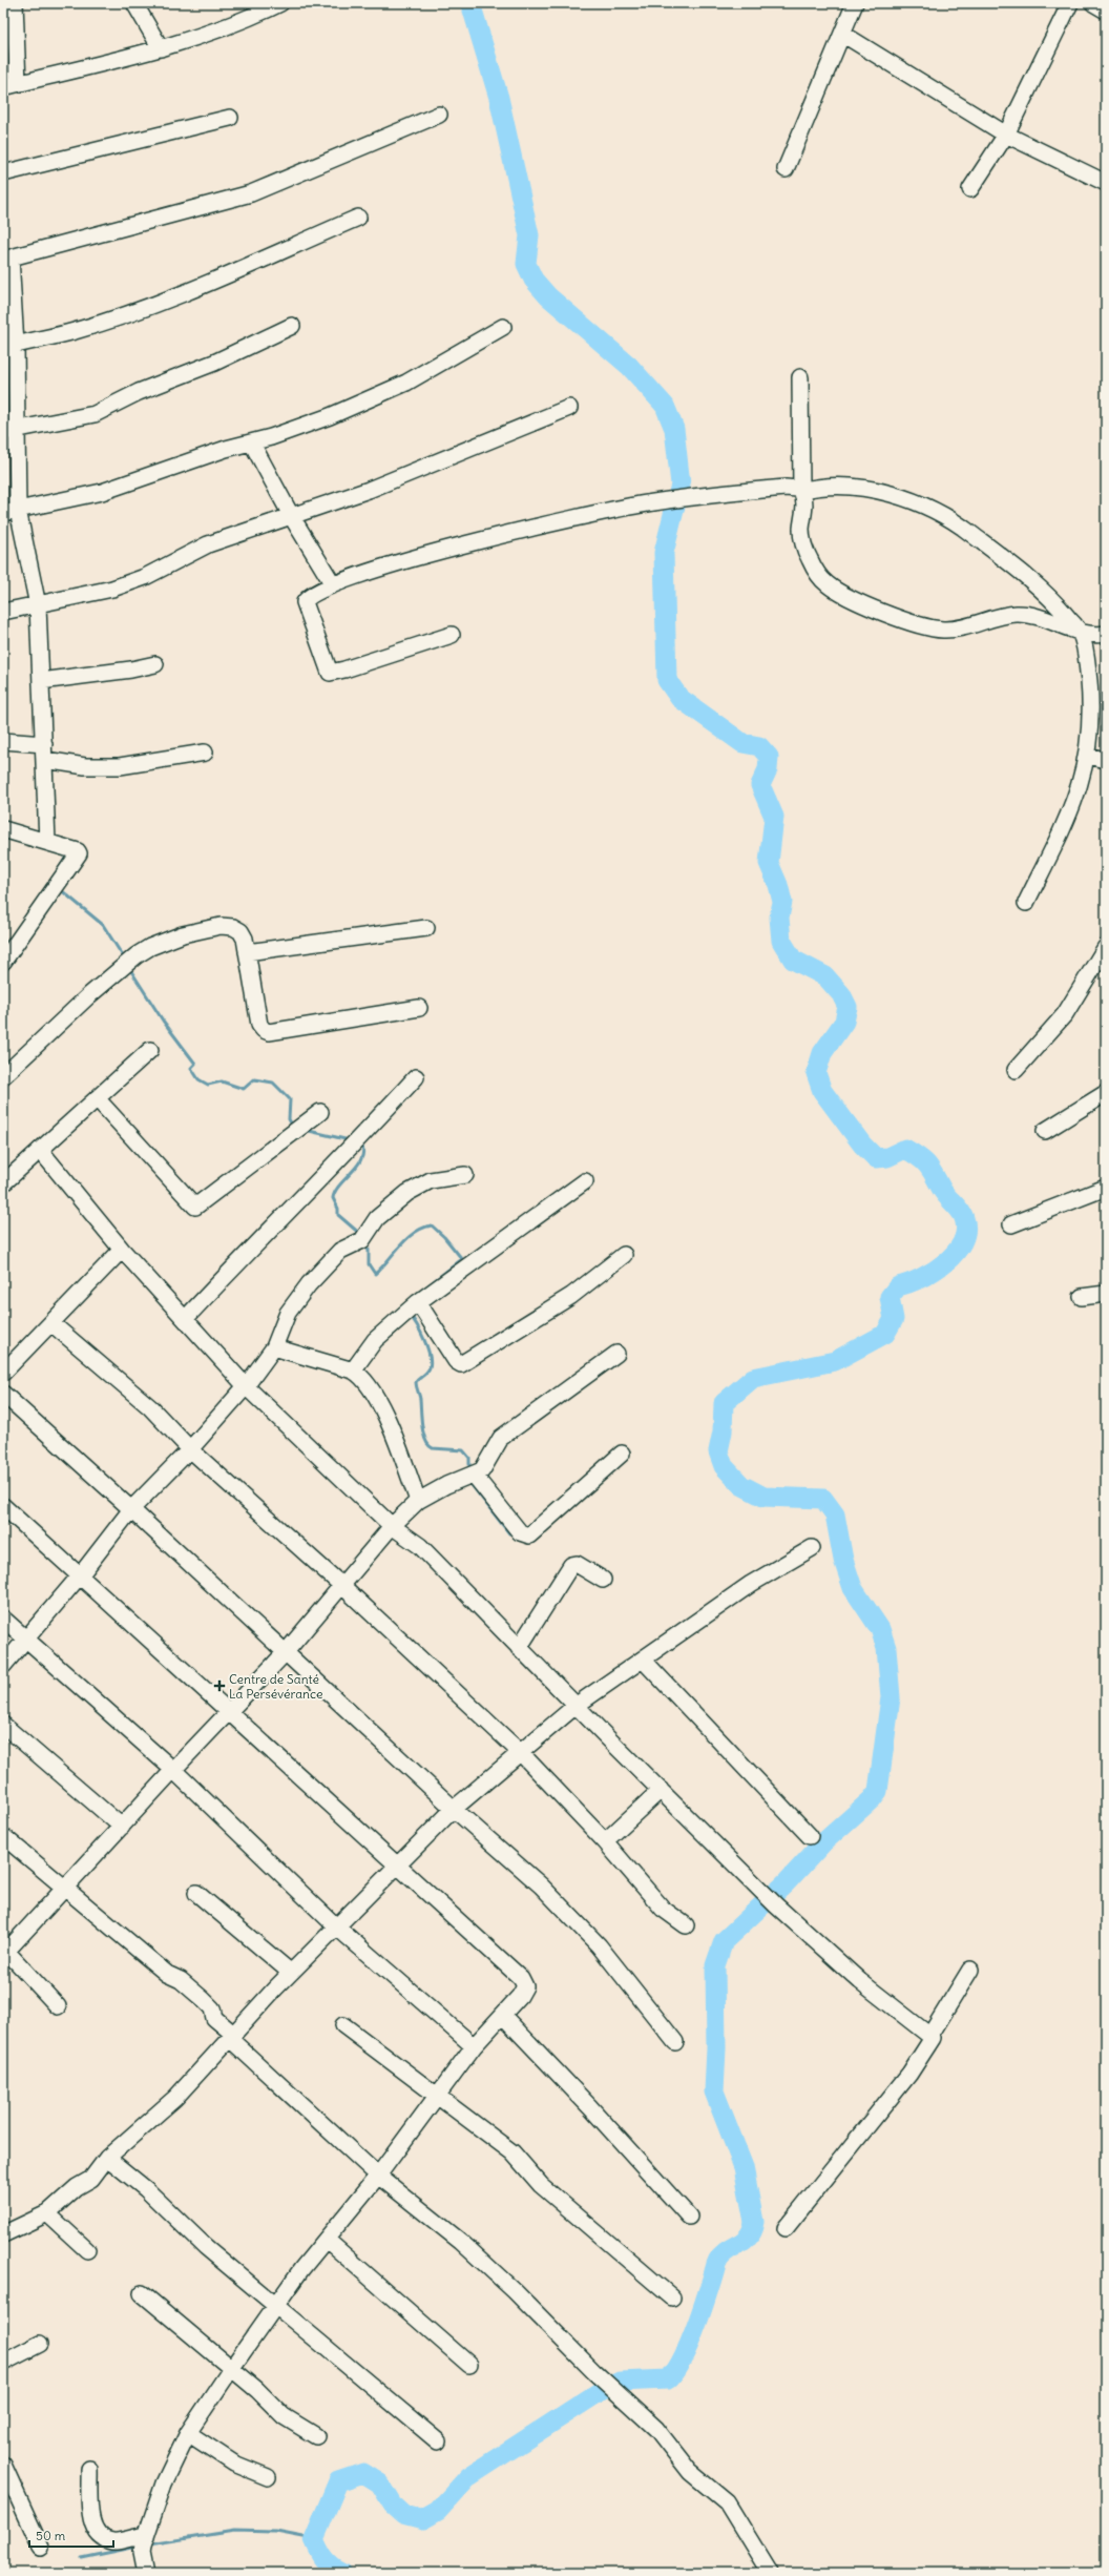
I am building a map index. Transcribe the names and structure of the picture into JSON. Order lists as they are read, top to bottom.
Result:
{
  "places": {
    "health": ["Centre de Santé La Persévérance"]
  },
  "scale_bar": "50 m"
}
